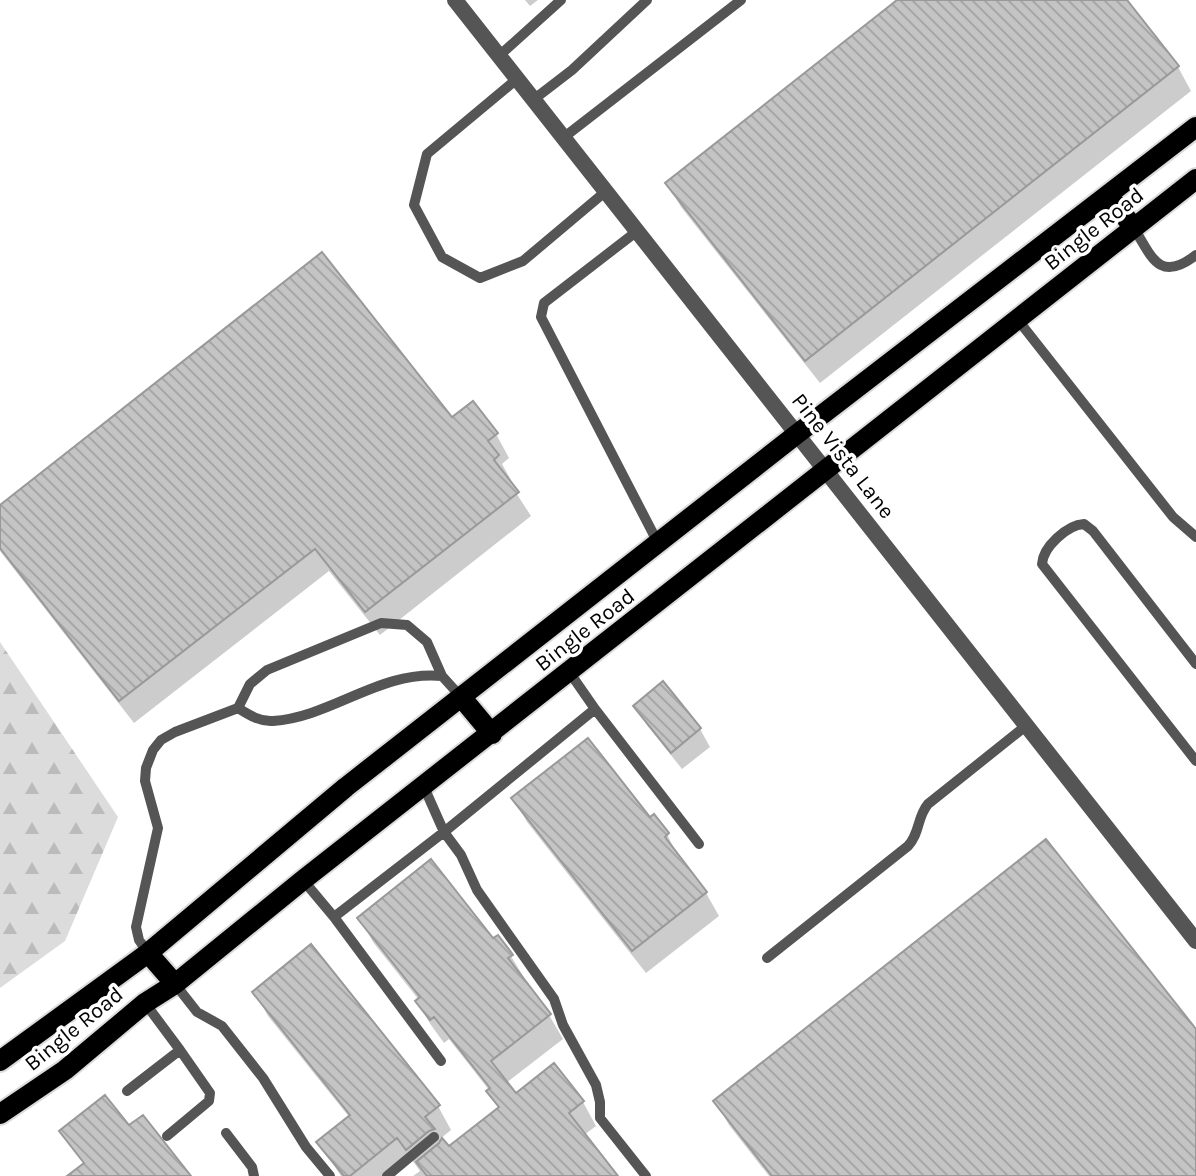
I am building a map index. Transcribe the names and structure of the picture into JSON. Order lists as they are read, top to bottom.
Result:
{
  "streets": {
    "main road": ["Bingle Road"],
    "street": ["Pine Vista Lane"]
  },
  "crossings": [
    ["Bingle Road", "Pine Vista Lane"]
  ]
}
